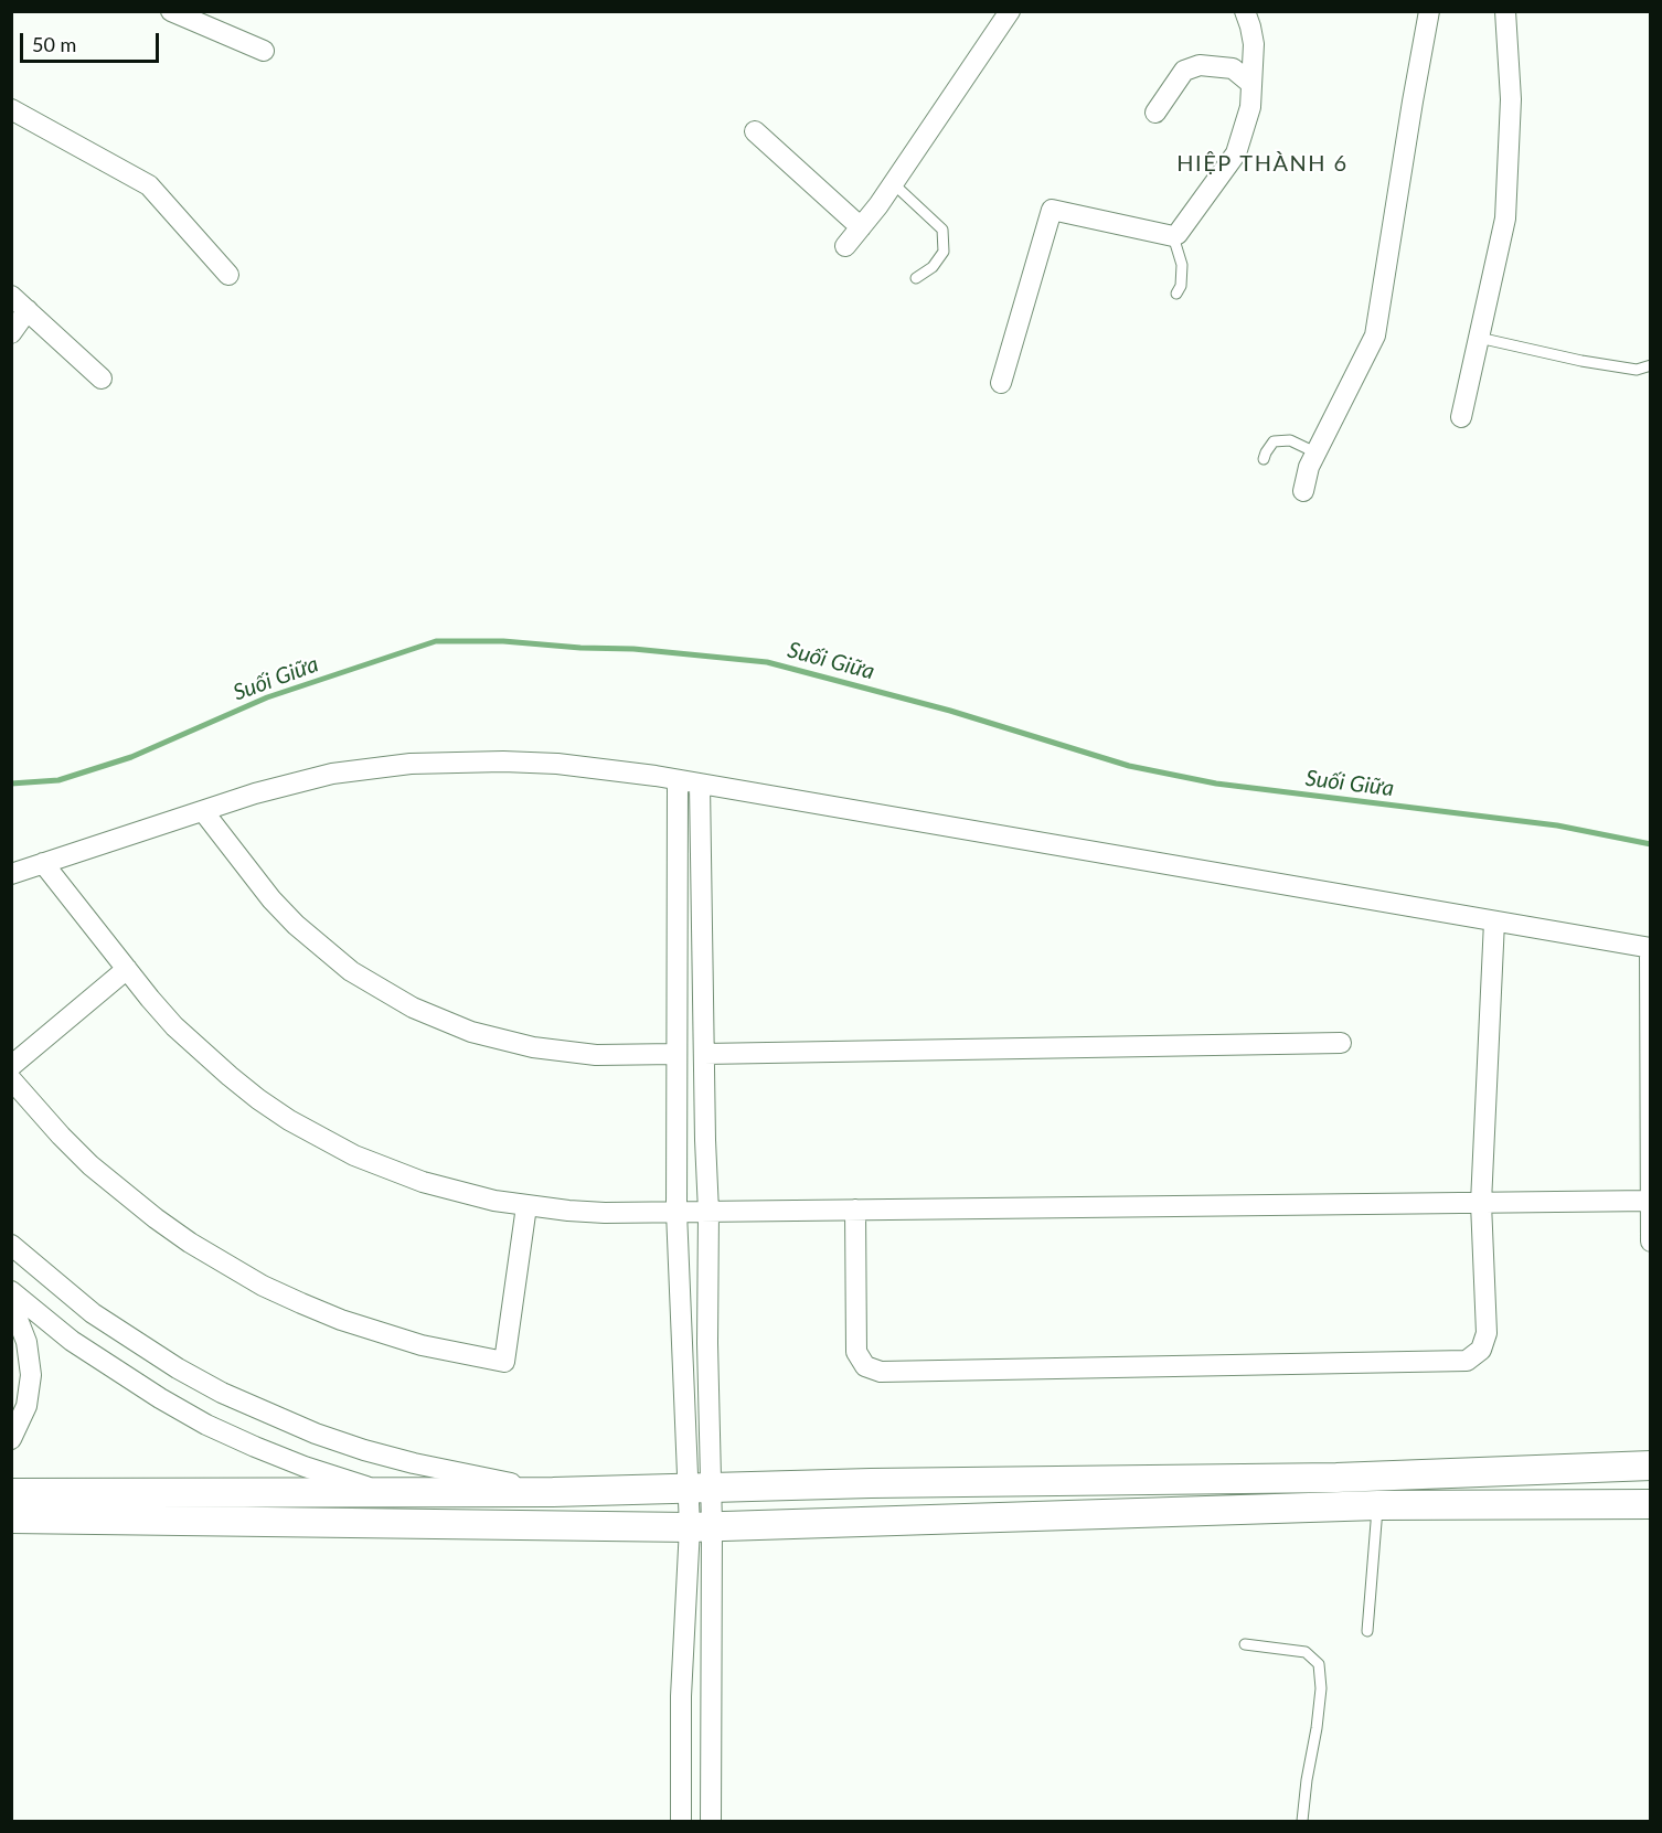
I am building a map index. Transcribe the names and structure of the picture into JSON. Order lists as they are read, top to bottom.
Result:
{
  "districts": ["HIỆP THÀNH 6"],
  "water": ["Suối Giữa"],
  "scale_bar": "50 m"
}
